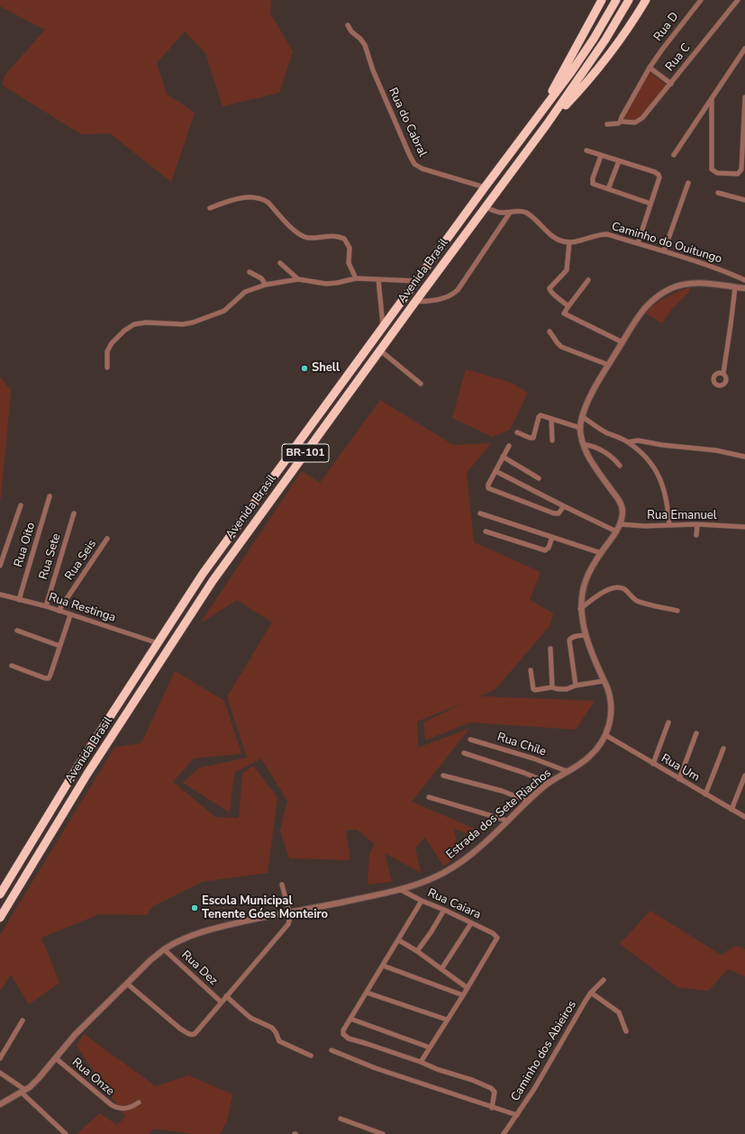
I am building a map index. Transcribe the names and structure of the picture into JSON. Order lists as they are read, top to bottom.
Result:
{
  "streets": {
    "highway": ["Avenida Brasil", "BR-101"],
    "street": [
      "Rua D",
      "Rua C",
      "Rua do Cabral",
      "Caminho do Ouitungo",
      "Rua Emanuel",
      "Rua Oito",
      "Rua Sete",
      "Rua Seis",
      "Rua Restinga",
      "Rua Chile",
      "Rua Um",
      "Estrada dos Sete Riachos",
      "Rua Caiara",
      "Rua Dez",
      "Caminho dos Abieiros",
      "Rua Onze"
    ]
  },
  "crossings": [
    ["Rua D", "Rua C"],
    ["Rua do Cabral", "Avenida Brasil"],
    ["Avenida Brasil", "Rua Restinga"],
    ["Rua Emanuel", "Estrada dos Sete Riachos"],
    ["Rua Oito", "Rua Restinga"],
    ["Rua Sete", "Rua Restinga"],
    ["Rua Seis", "Rua Restinga"],
    ["Rua Chile", "Estrada dos Sete Riachos"],
    ["Rua Um", "Estrada dos Sete Riachos"],
    ["Estrada dos Sete Riachos", "Rua Caiara"],
    ["Estrada dos Sete Riachos", "Rua Dez"],
    ["Estrada dos Sete Riachos", "Rua Onze"]
  ],
  "places": ["Shell", "Escola Municipal Tenente Góes Monteiro"]
}
